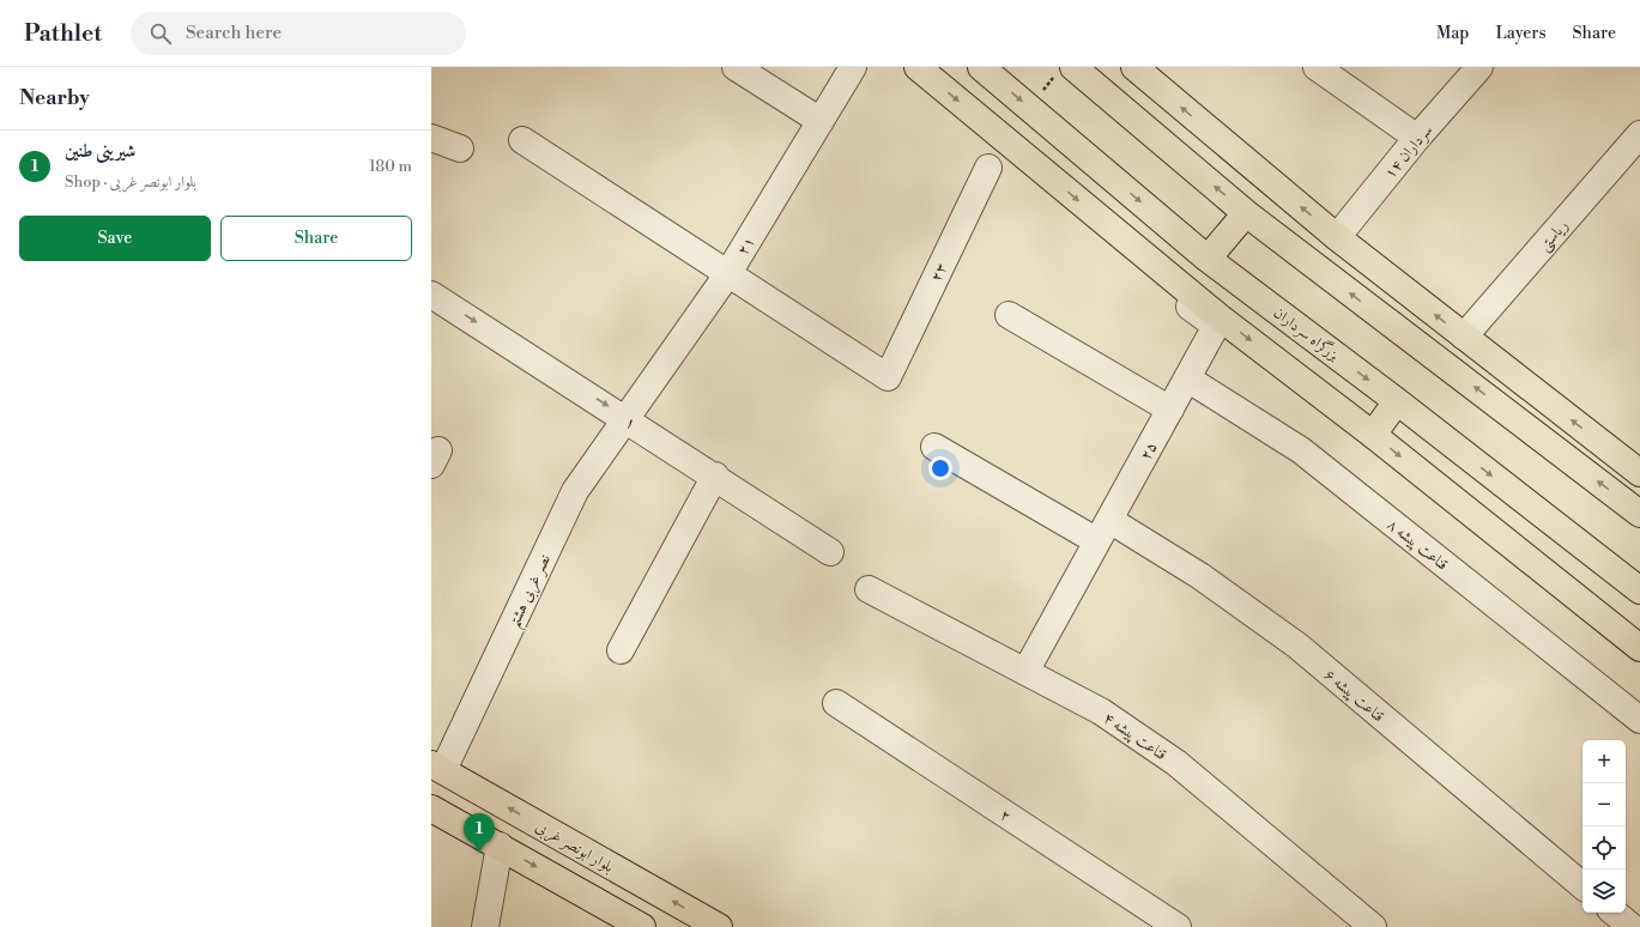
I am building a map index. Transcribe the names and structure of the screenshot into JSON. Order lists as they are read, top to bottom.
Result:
{
  "streets": {
    "main road": ["بزرگراه سرداران", "بلوار ابونصر غربی"],
    "street": [
      "۱۴ سرداران",
      "ریاستی",
      "۲۱",
      "۲۳",
      "۱",
      "۲۵",
      "قناعت پیشه ۸",
      "نصر غربی هشتم",
      "قناعت پیشه ۶",
      "قناعت پیشه ۴",
      "۲"
    ]
  },
  "crossings": [
    ["۲۱", "۲۳"],
    ["۲۱", "۱"],
    ["۲۱", "نصر غربی هشتم"],
    ["۱", "نصر غربی هشتم"],
    ["۲۵", "قناعت پیشه ۸"],
    ["۲۵", "قناعت پیشه ۶"],
    ["۲۵", "قناعت پیشه ۴"],
    ["نصر غربی هشتم", "بلوار ابونصر غربی"]
  ],
  "page": {
    "header": "Pathlet",
    "search": "Search here",
    "nav": ["Map", "Layers", "Share"],
    "heading": "Nearby",
    "list": [
      {
        "mark": "1",
        "name": "شیرینی طنین",
        "note": "Shop · بلوار ابونصر غربی",
        "value": "180 m"
      }
    ],
    "buttons": ["Save", "Share"],
    "map_buttons": ["+", "−"],
    "pins": "1"
  }
}
